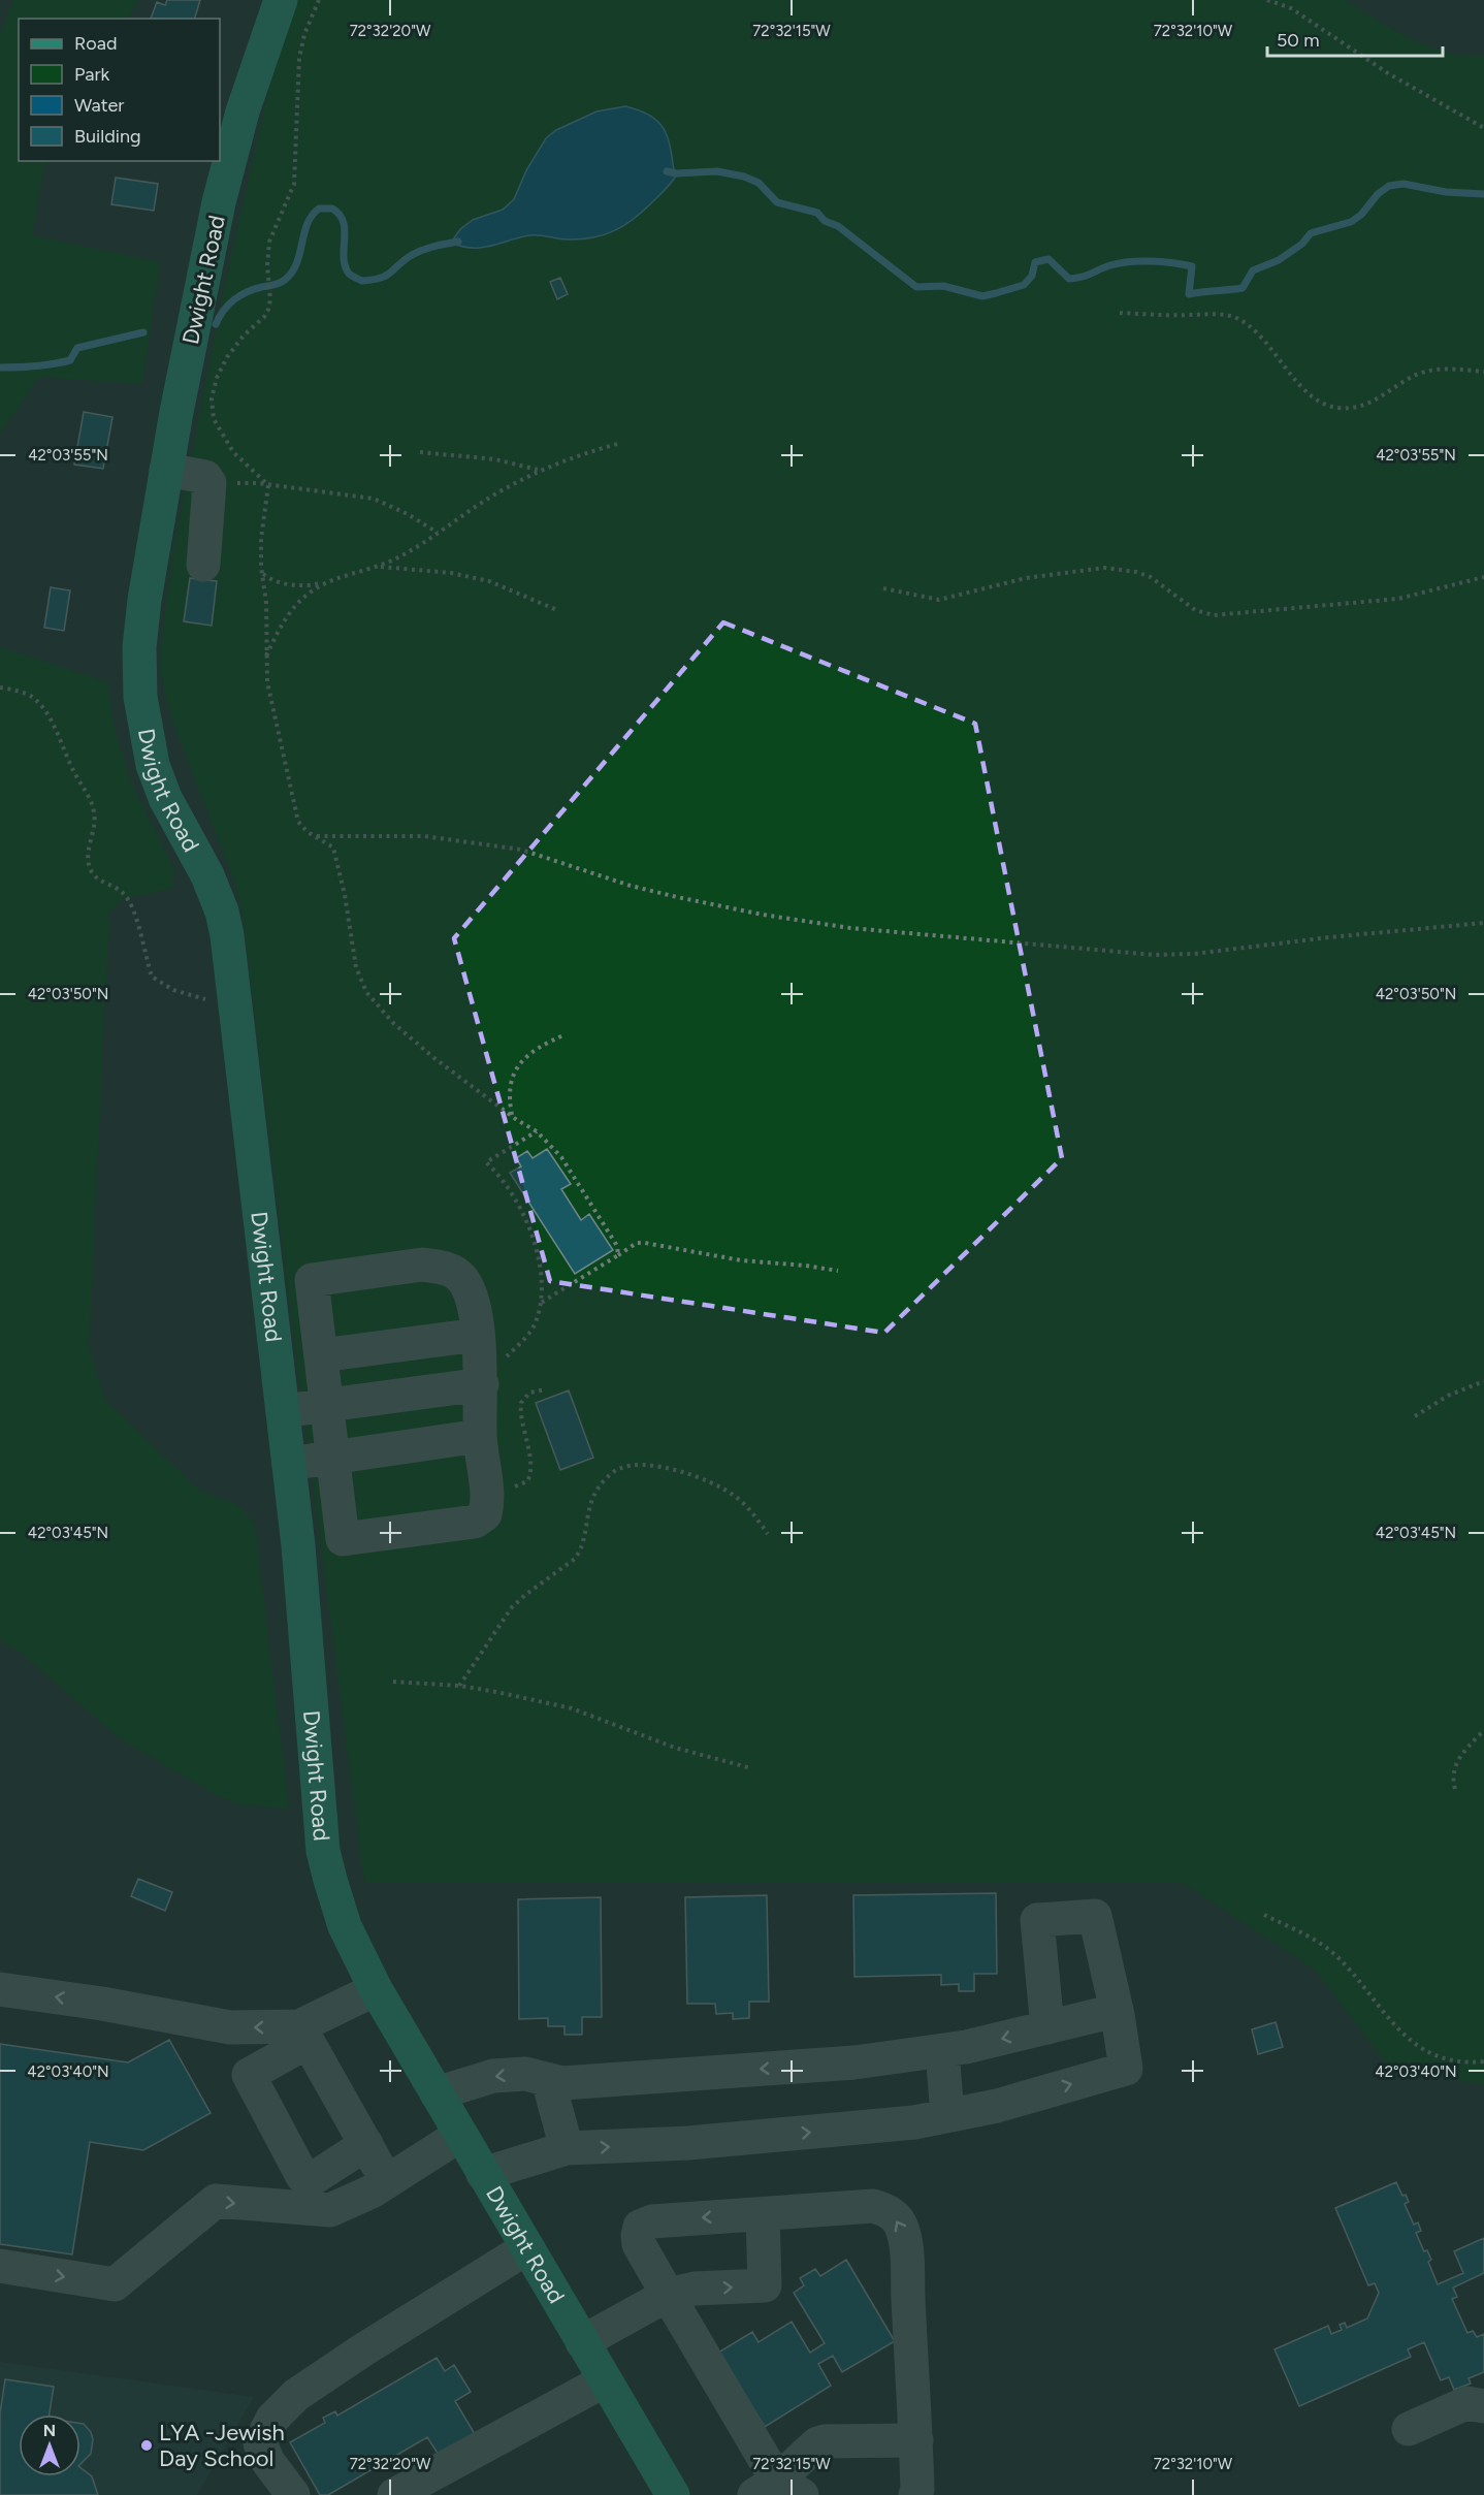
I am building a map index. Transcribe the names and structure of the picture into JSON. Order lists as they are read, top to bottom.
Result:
{
  "streets": {
    "main road": ["Dwight Road"]
  },
  "places": ["LYA -Jewish Day School"],
  "legend": [
    "Road",
    "Park",
    "Water",
    "Building"
  ],
  "scale_bar": "50 m",
  "north": "top",
  "coordinates": [
    "72°32'20\"W",
    "72°32'15\"W",
    "72°32'10\"W",
    "42°03'55\"N",
    "42°03'50\"N",
    "42°03'45\"N",
    "42°03'40\"N"
  ]
}
